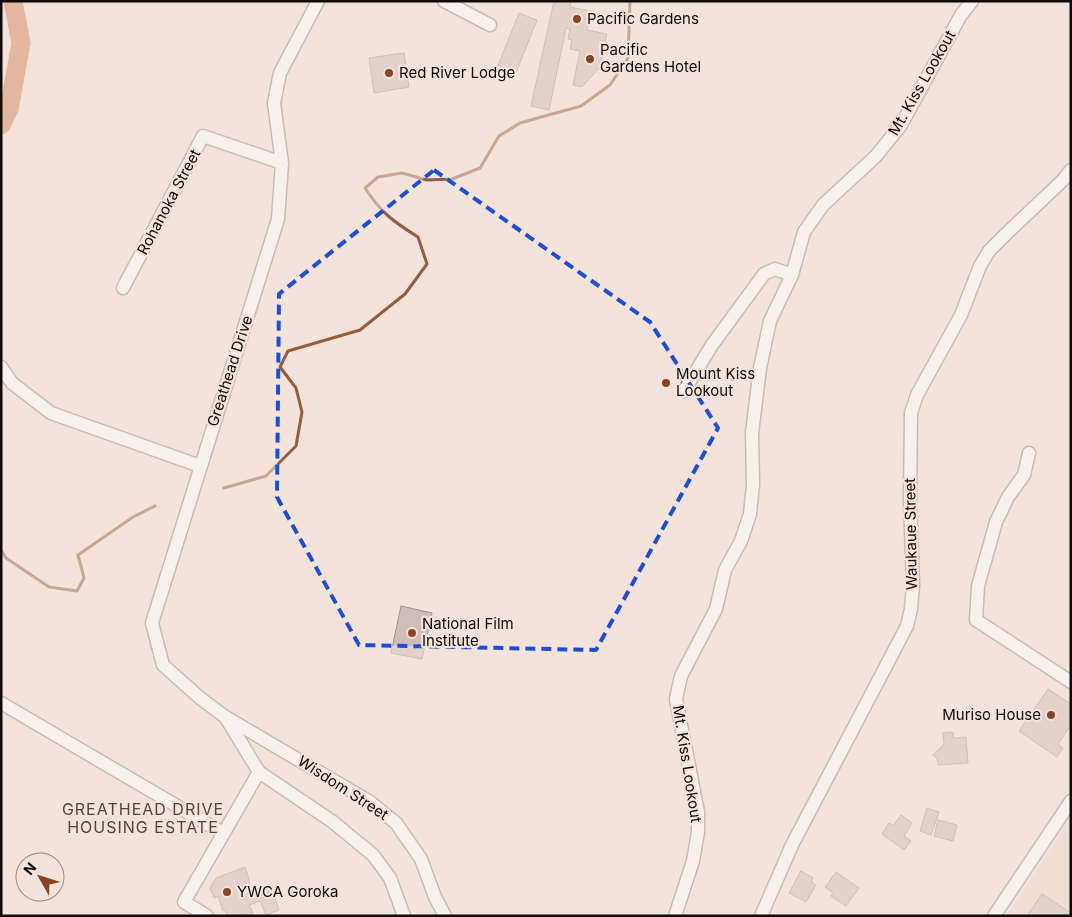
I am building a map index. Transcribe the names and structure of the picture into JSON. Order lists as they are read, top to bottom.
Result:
{
  "streets": {
    "street": [
      "Mt. Kiss Lookout",
      "Rohanoka Street",
      "Greathead Drive",
      "Waukaue Street",
      "Wisdom Street"
    ]
  },
  "crossings": [
    ["Rohanoka Street", "Greathead Drive"],
    ["Greathead Drive", "Wisdom Street"]
  ],
  "districts": ["GREATHEAD DRIVE HOUSING ESTATE"],
  "places": [
    "Pacific Gardens",
    "Pacific Gardens Hotel",
    "Red River Lodge",
    "Mount Kiss Lookout",
    "National Film Institute",
    "Muriso House",
    "YWCA Goroka"
  ],
  "north": "top left"
}
